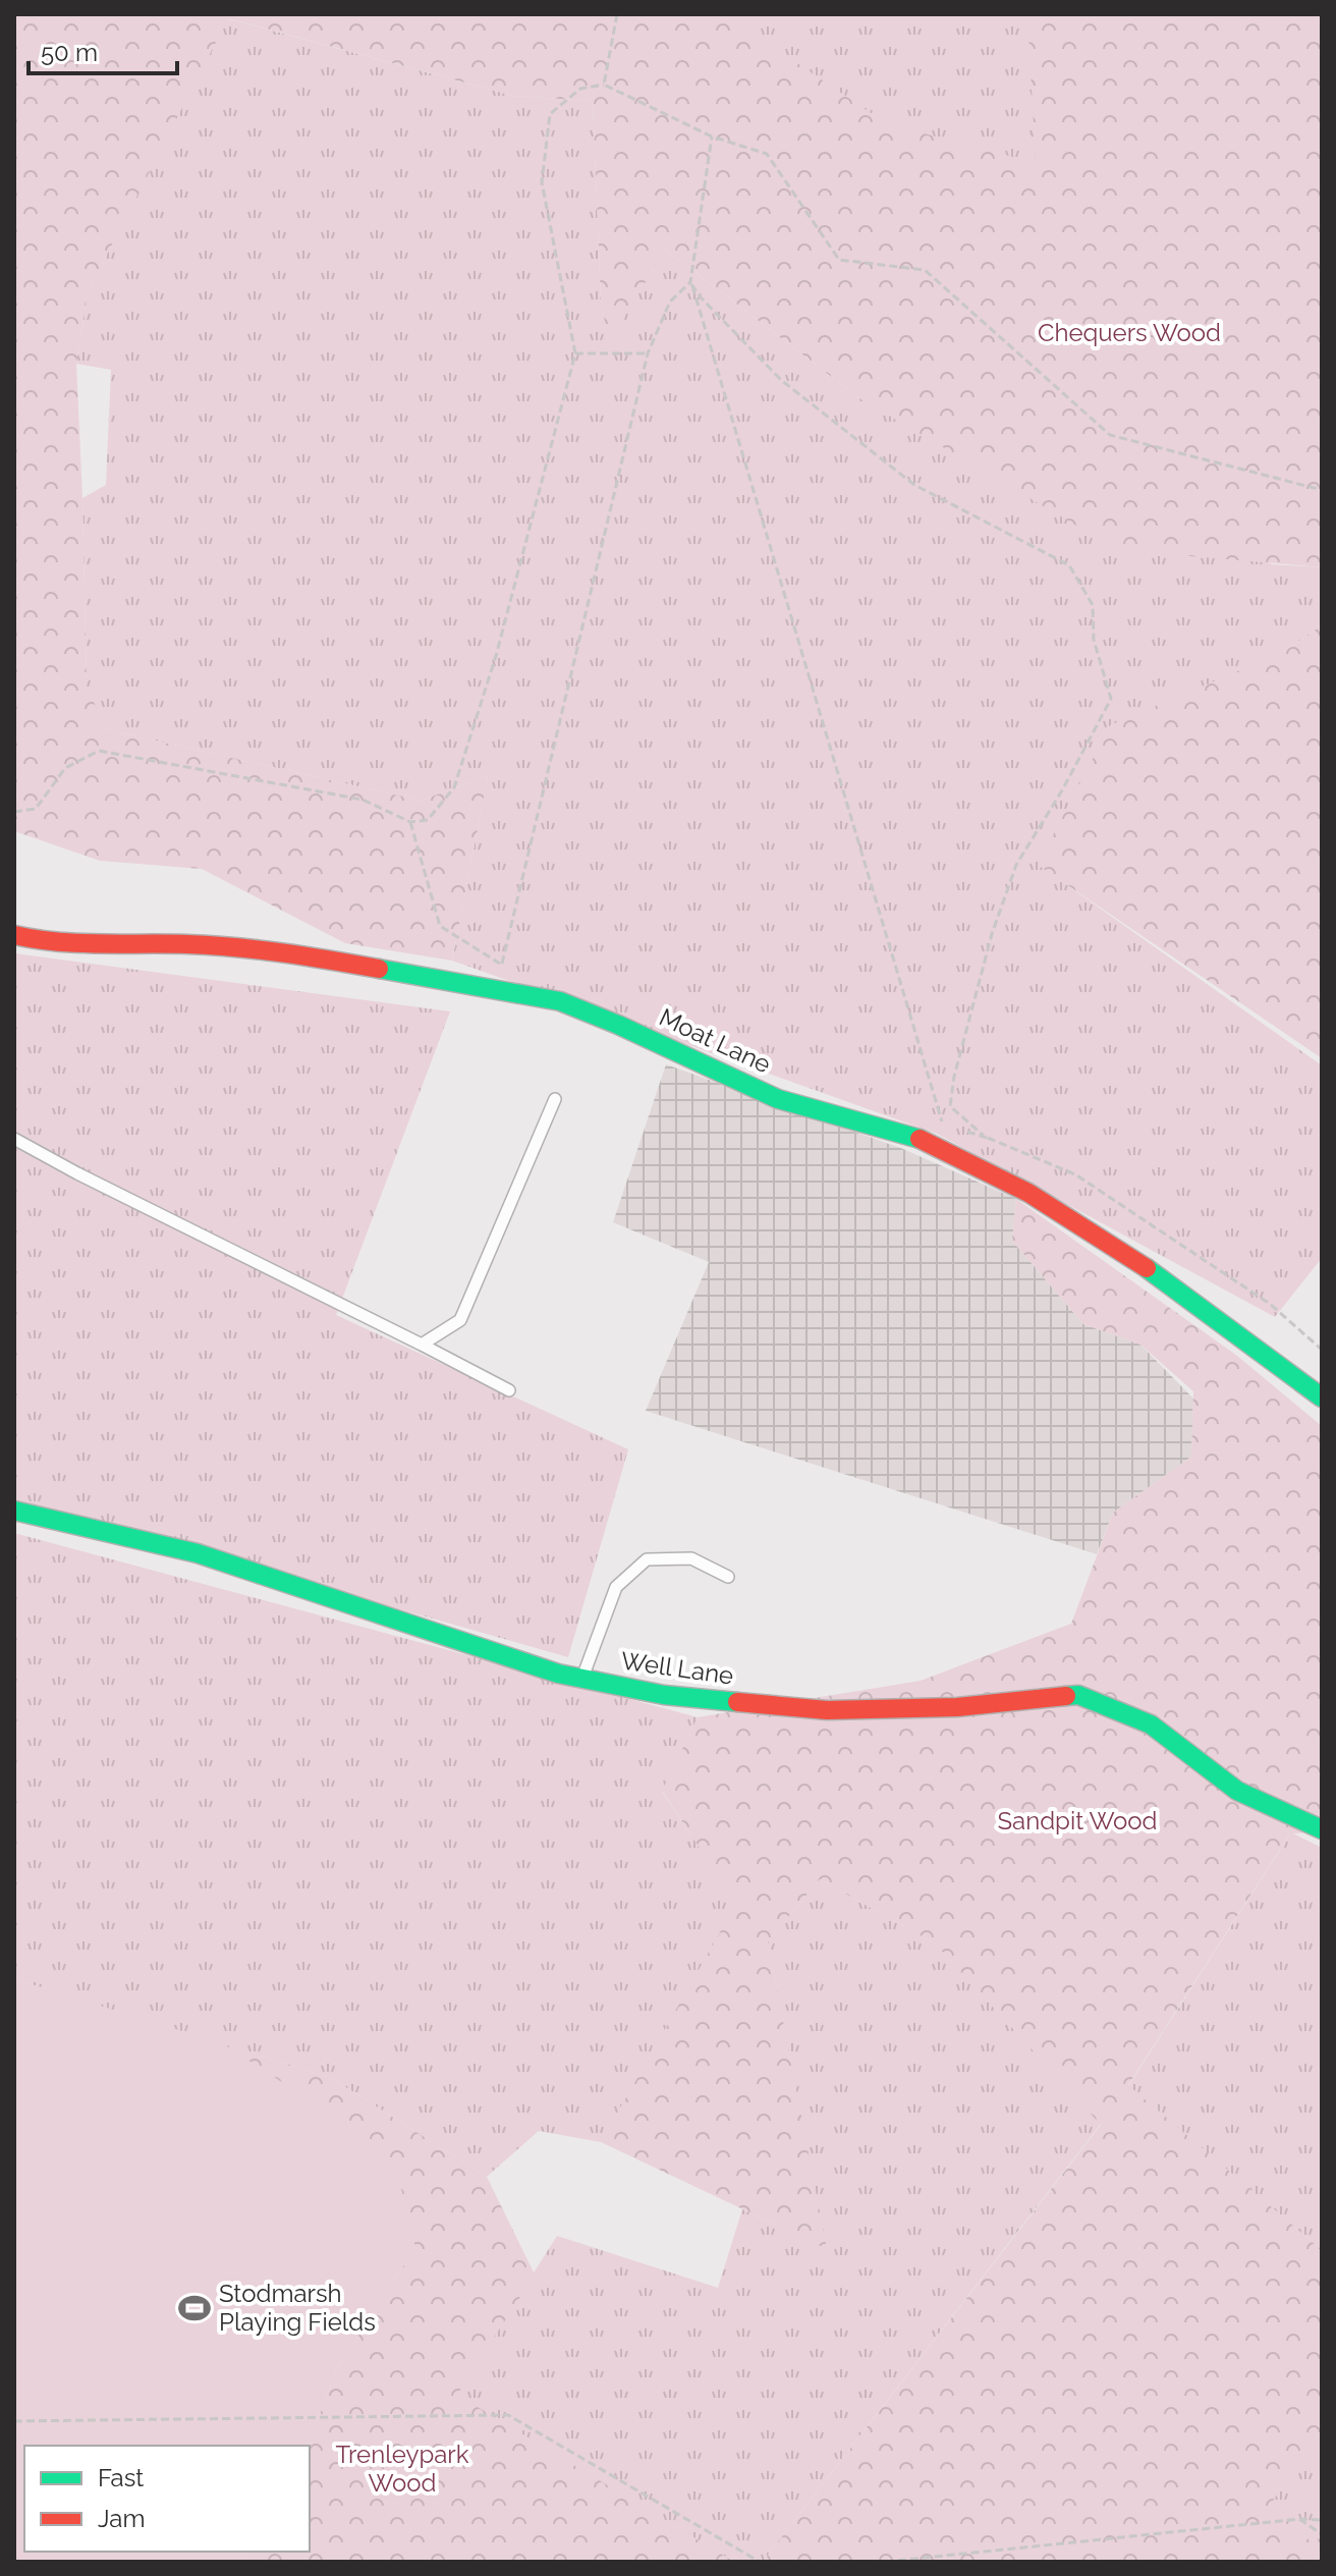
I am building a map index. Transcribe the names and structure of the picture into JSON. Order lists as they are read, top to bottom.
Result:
{
  "streets": {
    "street": ["Moat Lane", "Well Lane"]
  },
  "parks": ["Chequers Wood", "Sandpit Wood", "Trenleypark Wood"],
  "places": {
    "sports": ["Stodmarsh Playing Fields"]
  },
  "legend": ["Fast", "Jam"],
  "scale_bar": "50 m"
}
